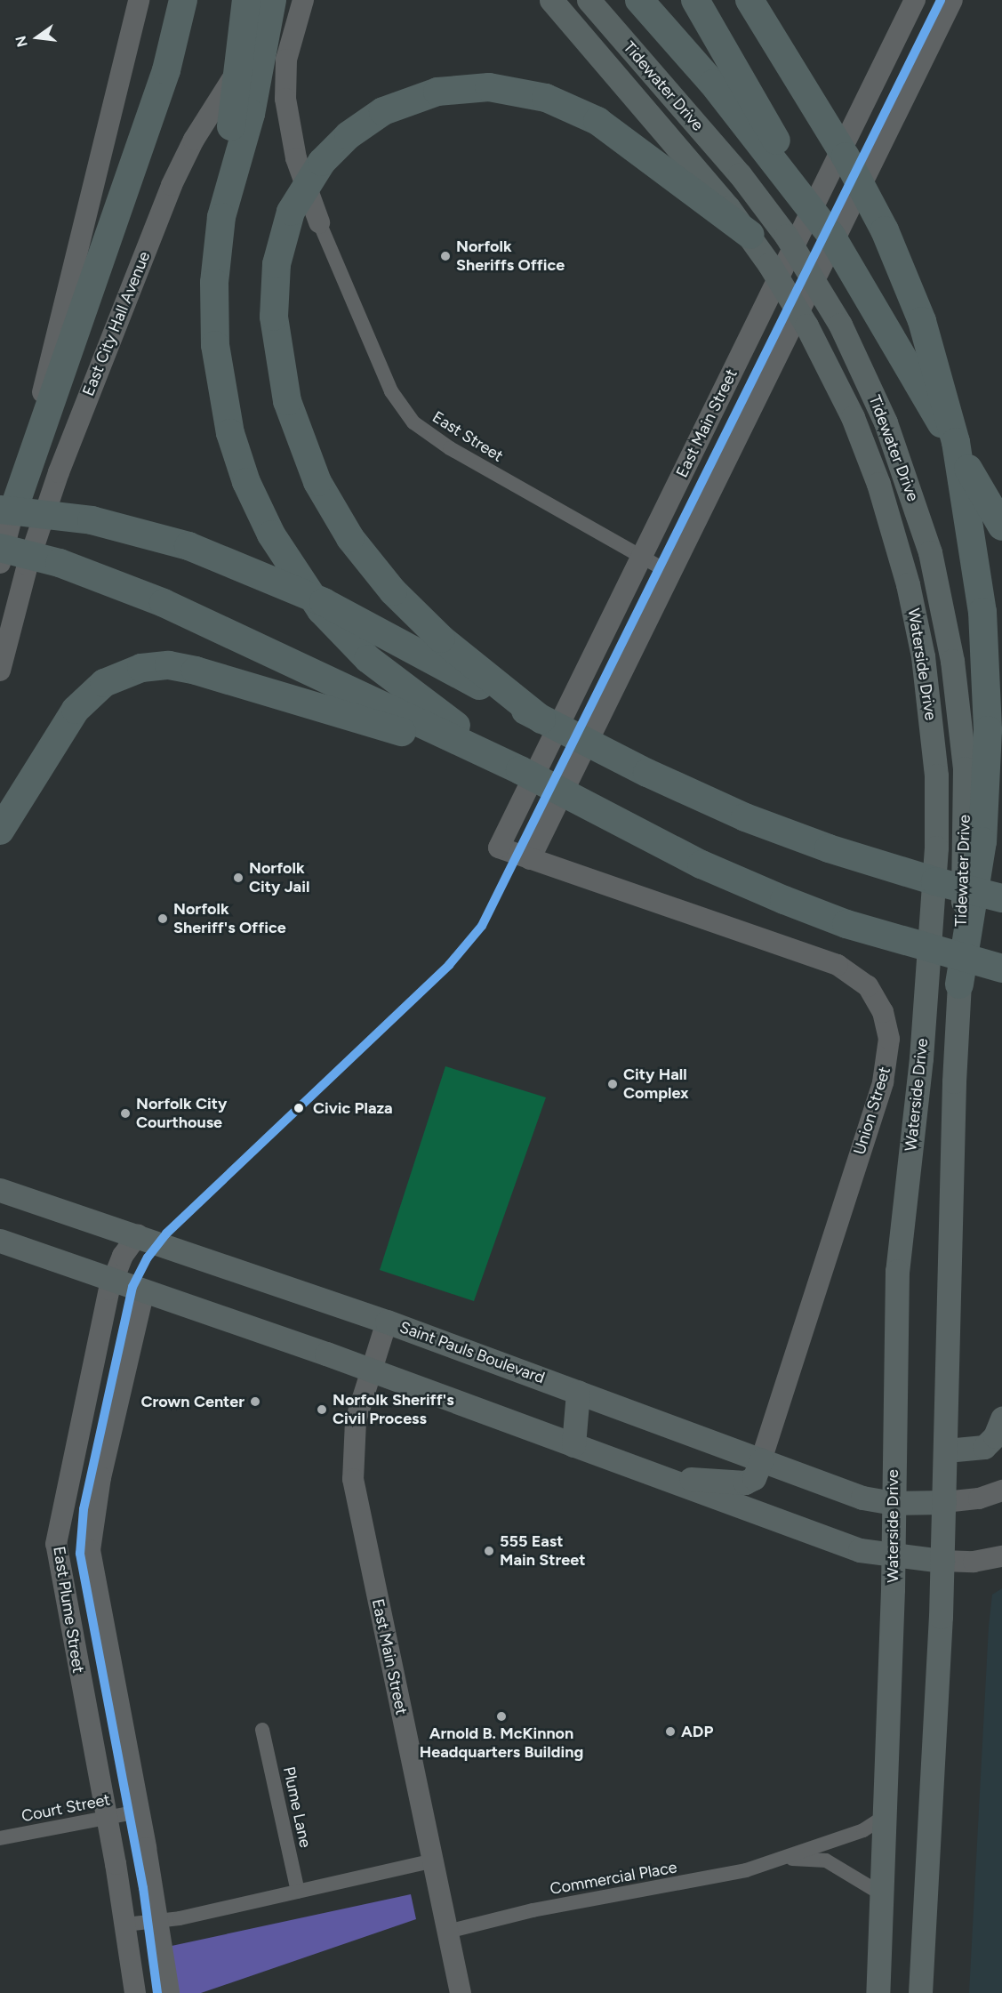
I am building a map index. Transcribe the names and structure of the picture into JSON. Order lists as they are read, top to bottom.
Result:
{
  "streets": {
    "main road": ["Tidewater Drive", "Waterside Drive", "Saint Pauls Boulevard"],
    "street": [
      "East City Hall Avenue",
      "East Main Street",
      "East Street",
      "Union Street",
      "East Plume Street",
      "Plume Lane",
      "Court Street",
      "Commercial Place"
    ]
  },
  "crossings": [
    ["Tidewater Drive", "Waterside Drive"],
    ["East Main Street", "East Street"],
    ["East Main Street", "Union Street"],
    ["East Main Street", "Saint Pauls Boulevard"],
    ["East Main Street", "Commercial Place"],
    ["Waterside Drive", "Saint Pauls Boulevard"],
    ["Waterside Drive", "Commercial Place"],
    ["Union Street", "Saint Pauls Boulevard"],
    ["Saint Pauls Boulevard", "East Plume Street"],
    ["East Plume Street", "Court Street"]
  ],
  "places": [
    "Norfolk Sheriffs Office",
    "Norfolk City Jail",
    "Norfolk Sheriff's Office",
    "City Hall Complex",
    "Civic Plaza",
    "Norfolk City Courthouse",
    "Crown Center",
    "Norfolk Sheriff's Civil Process",
    "555 East Main Street",
    "Arnold B. McKinnon Headquarters Building",
    "ADP"
  ],
  "north": "left"
}
